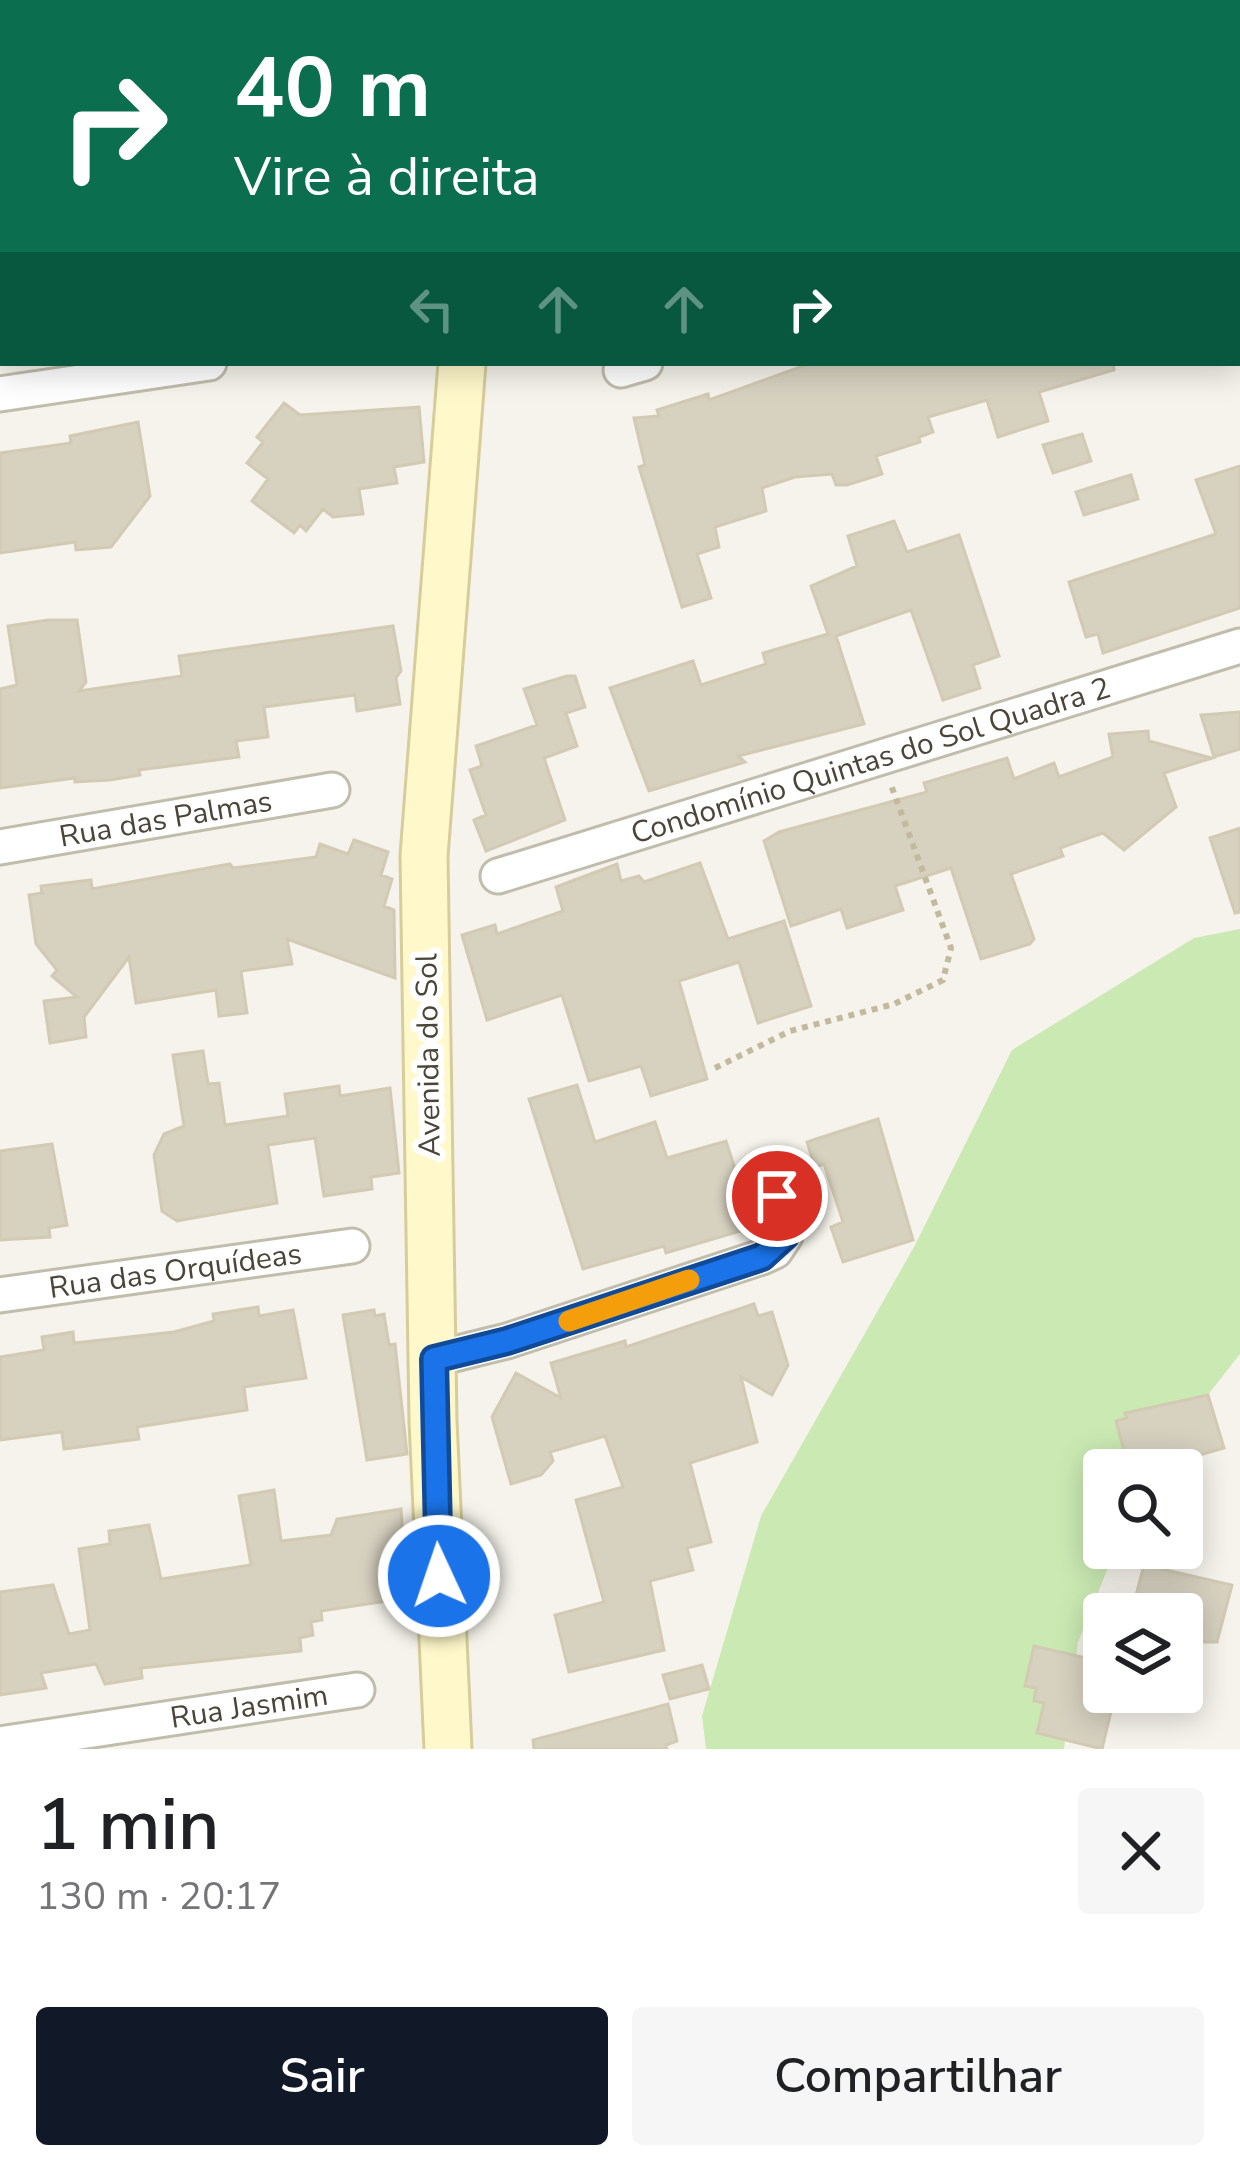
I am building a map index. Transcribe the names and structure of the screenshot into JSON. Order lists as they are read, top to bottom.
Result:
{
  "streets": {
    "street": [
      "Condomínio Quintas do Sol Quadra 2",
      "Rua das Palmas",
      "Avenida do Sol",
      "Rua das Orquídeas",
      "Rua Jasmim"
    ]
  },
  "page": {
    "turn": ["40 m", "Vire à direita"],
    "heading": ["1 min", "130 m · 20:17"],
    "buttons": ["Sair", "Compartilhar"]
  }
}
